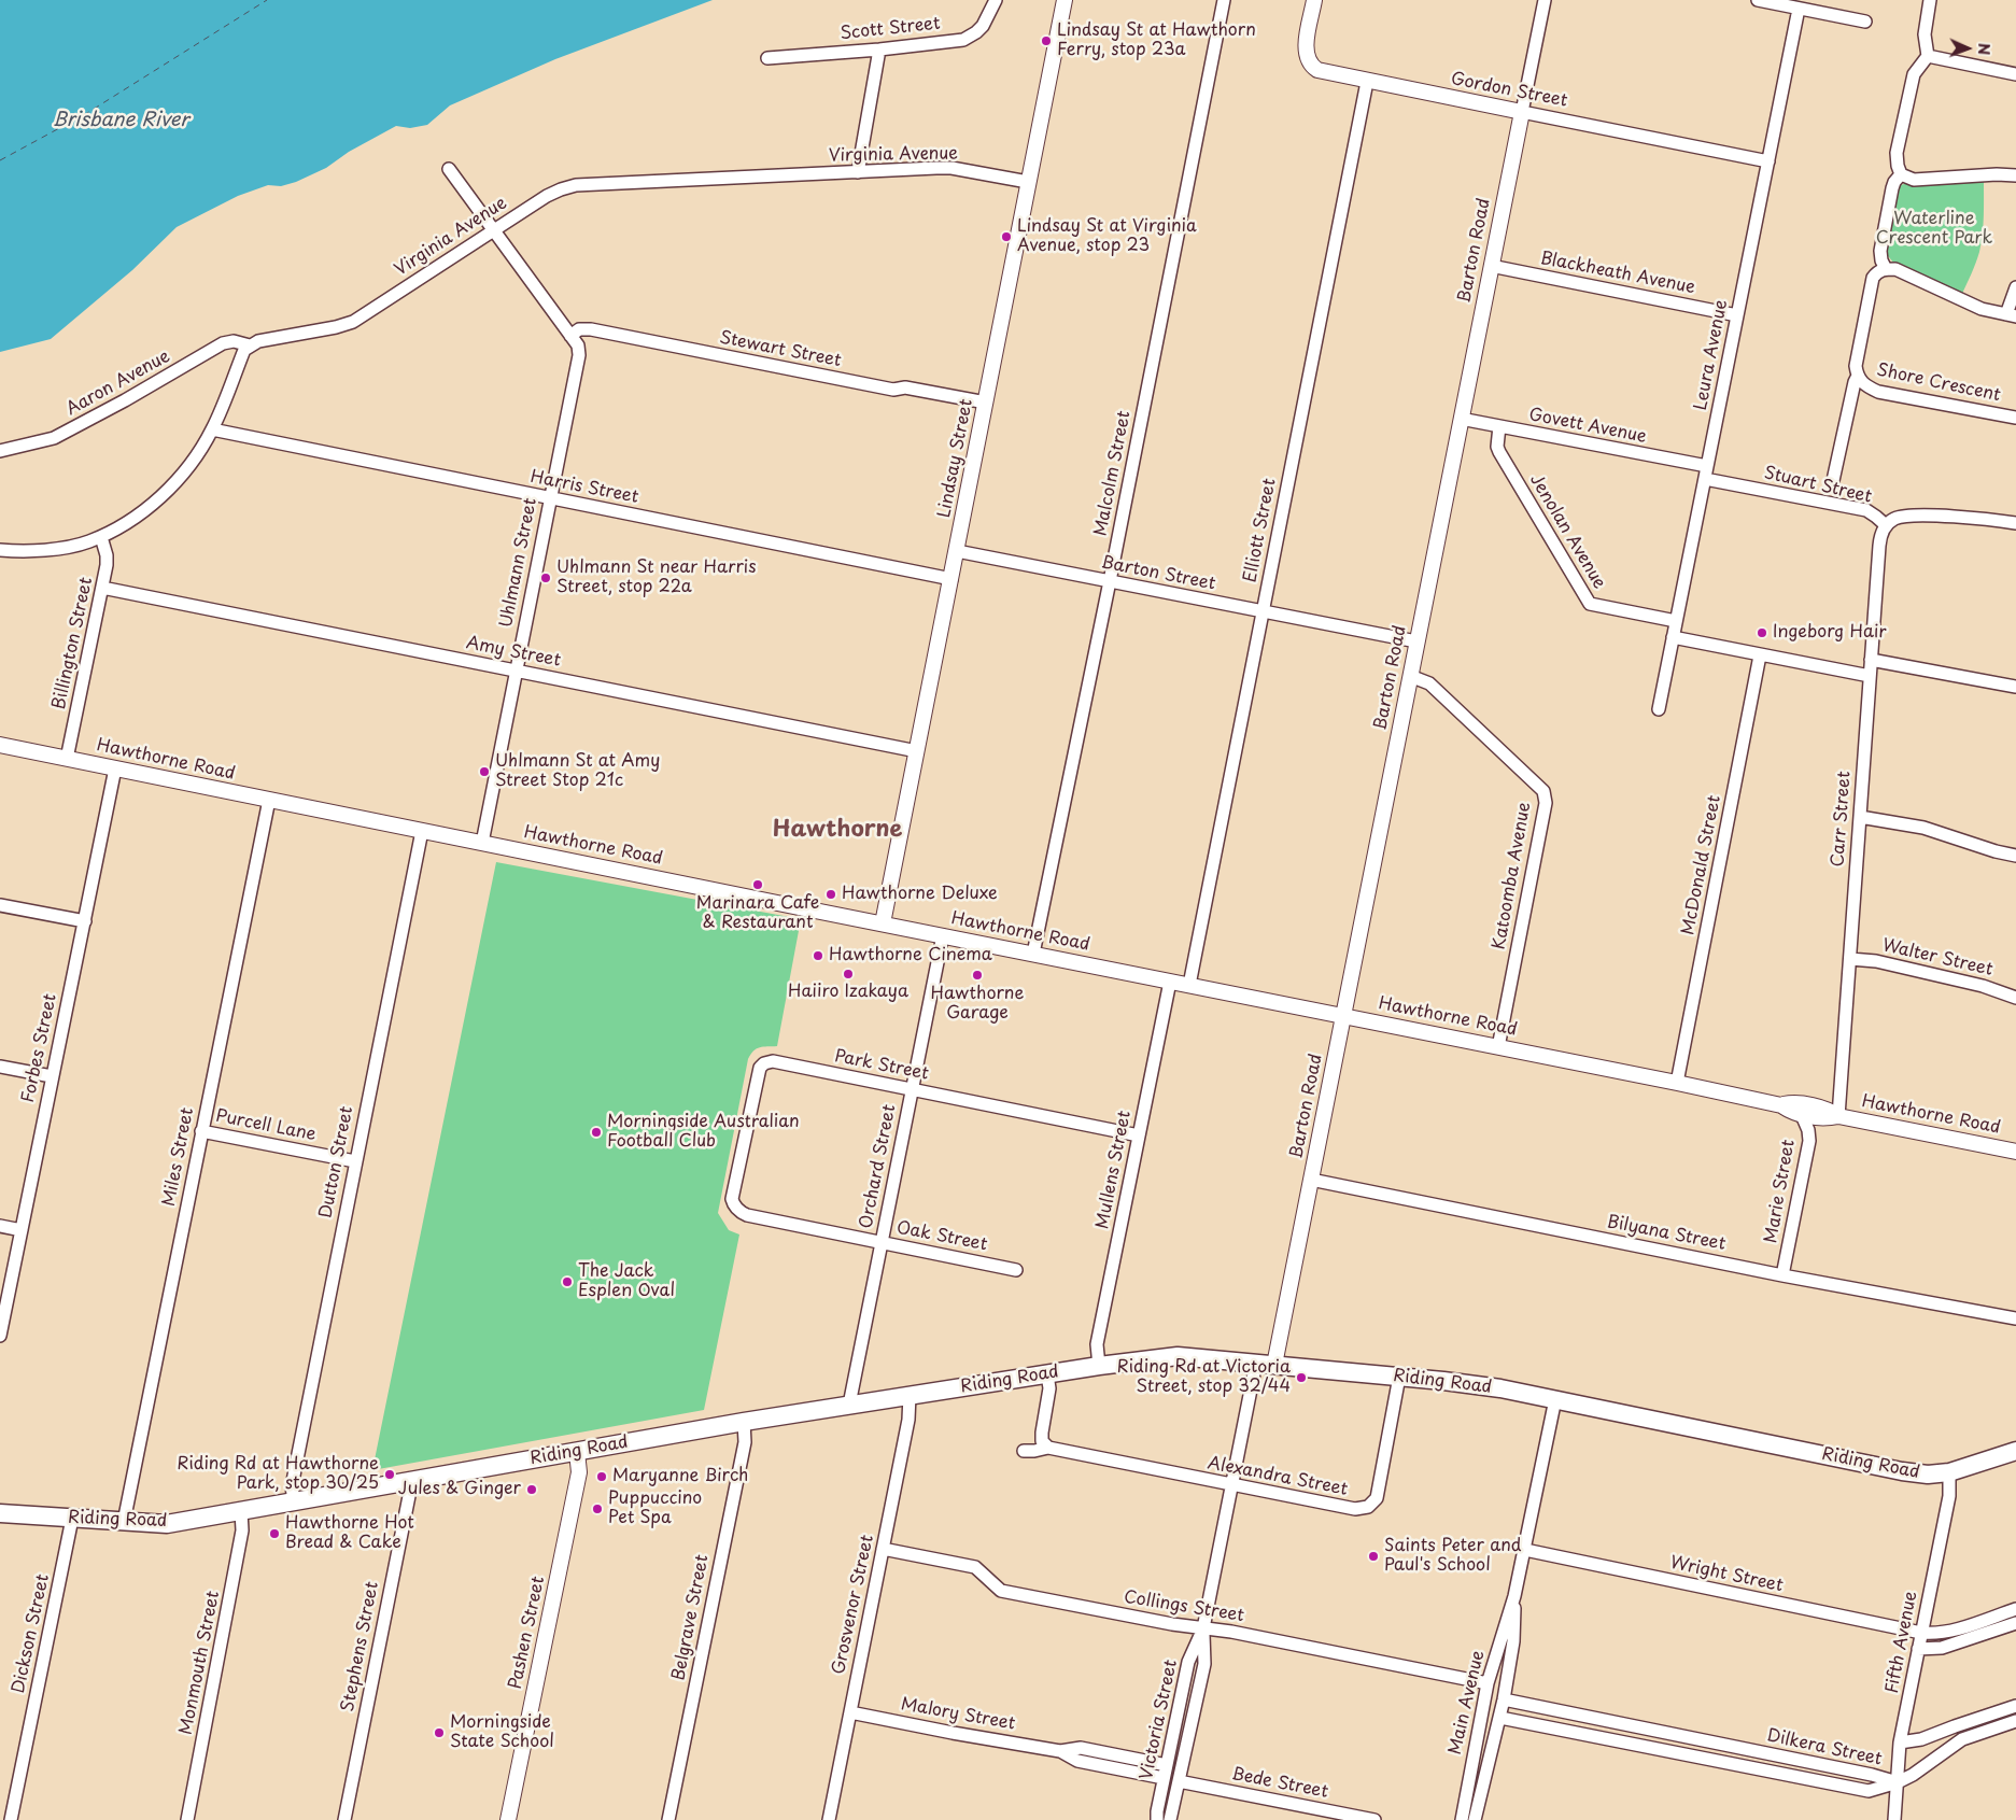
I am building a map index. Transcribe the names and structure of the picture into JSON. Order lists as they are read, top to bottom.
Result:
{
  "streets": {
    "main road": ["Riding Road"],
    "street": [
      "Scott Street",
      "Gordon Street",
      "Virginia Avenue",
      "Barton Road",
      "Blackheath Avenue",
      "Stewart Street",
      "Leura Avenue",
      "Aaron Avenue",
      "Shore Crescent",
      "Govett Avenue",
      "Lindsay Street",
      "Malcolm Street",
      "Stuart Street",
      "Harris Street",
      "Elliott Street",
      "Jenolan Avenue",
      "Uhlmann Street",
      "Barton Street",
      "Billington Street",
      "Amy Street",
      "Hawthorne Road",
      "Carr Street",
      "McDonald Street",
      "Katoomba Avenue",
      "Walter Street",
      "Forbes Street",
      "Park Street",
      "Purcell Lane",
      "Miles Street",
      "Dutton Street",
      "Orchard Street",
      "Mullens Street",
      "Marie Street",
      "Bilyana Street",
      "Oak Street",
      "Alexandra Street",
      "Wright Street",
      "Grosvenor Street",
      "Collings Street",
      "Belgrave Street",
      "Pashen Street",
      "Dickson Street",
      "Fifth Avenue",
      "Stephens Street",
      "Monmouth Street",
      "Main Avenue",
      "Malory Street",
      "Victoria Street",
      "Dilkera Street",
      "Bede Street"
    ]
  },
  "crossings": [
    ["Gordon Street", "Barton Road"],
    ["Gordon Street", "Leura Avenue"],
    ["Gordon Street", "Elliott Street"],
    ["Virginia Avenue", "Aaron Avenue"],
    ["Virginia Avenue", "Lindsay Street"],
    ["Virginia Avenue", "Uhlmann Street"],
    ["Barton Road", "Blackheath Avenue"],
    ["Barton Road", "Govett Avenue"],
    ["Barton Road", "Barton Street"],
    ["Barton Road", "Hawthorne Road"],
    ["Barton Road", "Katoomba Avenue"],
    ["Barton Road", "Bilyana Street"],
    ["Barton Road", "Riding Road"],
    ["Blackheath Avenue", "Leura Avenue"],
    ["Stewart Street", "Lindsay Street"],
    ["Stewart Street", "Uhlmann Street"],
    ["Leura Avenue", "Govett Avenue"],
    ["Leura Avenue", "Stuart Street"],
    ["Leura Avenue", "Jenolan Avenue"],
    ["Govett Avenue", "Jenolan Avenue"],
    ["Lindsay Street", "Harris Street"],
    ["Lindsay Street", "Barton Street"],
    ["Lindsay Street", "Amy Street"],
    ["Lindsay Street", "Hawthorne Road"],
    ["Malcolm Street", "Barton Street"],
    ["Malcolm Street", "Hawthorne Road"],
    ["Stuart Street", "Carr Street"],
    ["Harris Street", "Uhlmann Street"],
    ["Elliott Street", "Barton Street"],
    ["Elliott Street", "Hawthorne Road"],
    ["Uhlmann Street", "Amy Street"],
    ["Uhlmann Street", "Hawthorne Road"],
    ["Billington Street", "Amy Street"],
    ["Billington Street", "Hawthorne Road"],
    ["Hawthorne Road", "Carr Street"],
    ["Hawthorne Road", "McDonald Street"],
    ["Hawthorne Road", "Katoomba Avenue"],
    ["Hawthorne Road", "Forbes Street"],
    ["Hawthorne Road", "Miles Street"],
    ["Hawthorne Road", "Dutton Street"],
    ["Hawthorne Road", "Orchard Street"],
    ["Hawthorne Road", "Mullens Street"],
    ["Hawthorne Road", "Marie Street"],
    ["Carr Street", "Walter Street"],
    ["Park Street", "Orchard Street"],
    ["Park Street", "Mullens Street"],
    ["Park Street", "Oak Street"],
    ["Purcell Lane", "Miles Street"],
    ["Purcell Lane", "Dutton Street"],
    ["Miles Street", "Riding Road"],
    ["Dutton Street", "Riding Road"],
    ["Orchard Street", "Oak Street"],
    ["Orchard Street", "Riding Road"],
    ["Mullens Street", "Riding Road"],
    ["Marie Street", "Bilyana Street"],
    ["Riding Road", "Alexandra Street"],
    ["Riding Road", "Grosvenor Street"],
    ["Riding Road", "Belgrave Street"],
    ["Riding Road", "Pashen Street"],
    ["Riding Road", "Dickson Street"],
    ["Riding Road", "Fifth Avenue"],
    ["Riding Road", "Stephens Street"],
    ["Riding Road", "Monmouth Street"],
    ["Riding Road", "Main Avenue"],
    ["Riding Road", "Victoria Street"],
    ["Alexandra Street", "Victoria Street"],
    ["Wright Street", "Fifth Avenue"],
    ["Wright Street", "Main Avenue"],
    ["Grosvenor Street", "Collings Street"],
    ["Grosvenor Street", "Malory Street"],
    ["Collings Street", "Main Avenue"],
    ["Collings Street", "Victoria Street"],
    ["Fifth Avenue", "Dilkera Street"],
    ["Main Avenue", "Dilkera Street"],
    ["Malory Street", "Victoria Street"],
    ["Victoria Street", "Bede Street"]
  ],
  "districts": ["Hawthorne"],
  "water": ["Brisbane River"],
  "parks": ["Waterline Crescent Park"],
  "places": [
    "Lindsay St at Hawthorn Ferry, stop 23a",
    "Lindsay St at Virginia Avenue, stop 23",
    "Uhlmann St near Harris Street, stop 22a",
    "Ingeborg Hair",
    "Uhlmann St at Amy Street Stop 21c",
    "Marinara Cafe & Restaurant",
    "Hawthorne Deluxe",
    "Hawthorne Cinema",
    "Haiiro Izakaya",
    "Hawthorne Garage",
    "Morningside Australian Football Club",
    "The Jack Esplen Oval",
    "Riding Rd at Victoria Street, stop 32/44",
    "Riding Rd at Hawthorne Park, stop 30/25",
    "Maryanne Birch",
    "Jules & Ginger",
    "Puppuccino Pet Spa",
    "Hawthorne Hot Bread & Cake",
    "Saints Peter and Paul's School",
    "Morningside State School"
  ],
  "north": "right"
}
